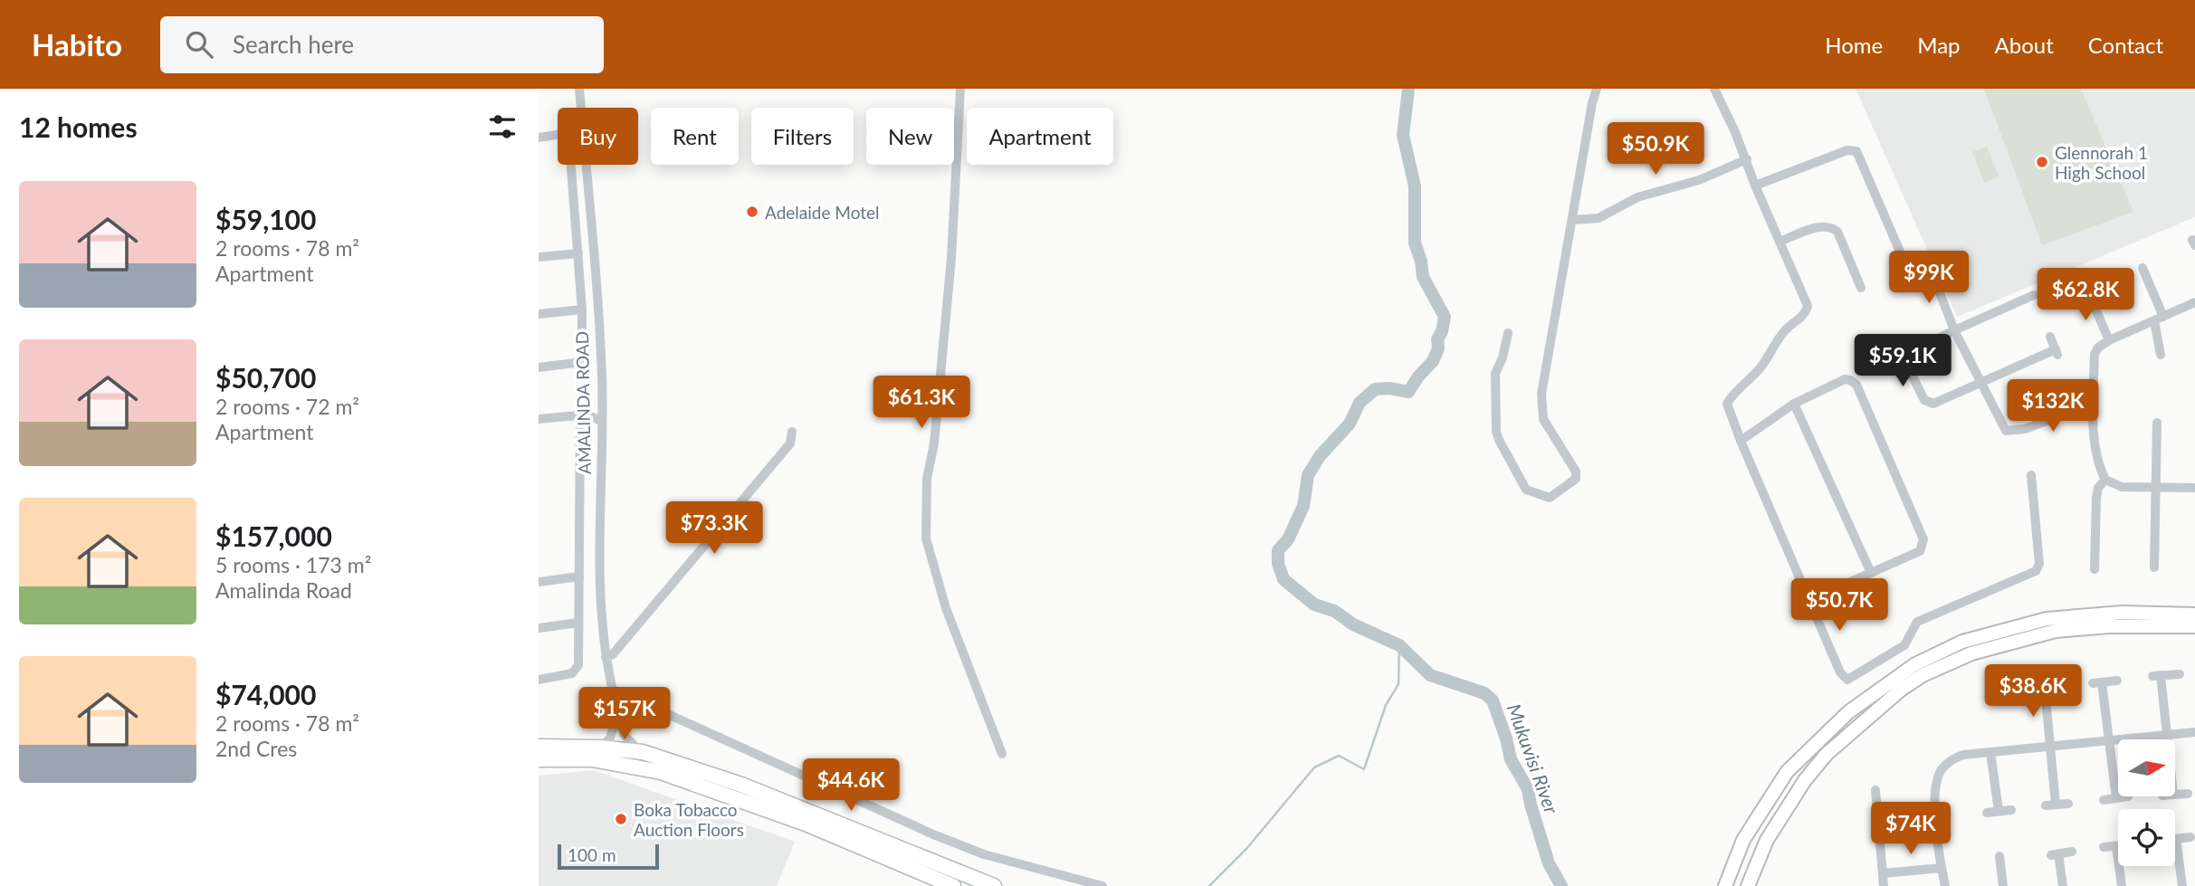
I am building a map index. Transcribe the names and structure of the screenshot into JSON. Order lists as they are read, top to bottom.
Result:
{
  "streets": {
    "street": ["AMALINDA ROAD"]
  },
  "water": ["Mukuvisi River"],
  "places": ["Glennorah 1 High School", "Adelaide Motel", "Boka Tobacco Auction Floors"],
  "scale_bar": "100 m",
  "north": "right",
  "page": {
    "header": "Habito",
    "search": "Search here",
    "nav": [
      "Home",
      "Map",
      "About",
      "Contact"
    ],
    "heading": "12 homes",
    "chip": [
      "Buy",
      "Rent",
      "Filters",
      "New",
      "Apartment"
    ],
    "price": [
      "$50.9K",
      "$99K",
      "$62.8K",
      "$59.1K",
      "$61.3K",
      "$132K",
      "$73.3K",
      "$50.7K",
      "$38.6K",
      "$157K",
      "$44.6K",
      "$74K"
    ],
    "list": [
      {
        "name": "$59,100",
        "note": "2 rooms · 78 m² · Apartment"
      },
      {
        "name": "$50,700",
        "note": "2 rooms · 72 m² · Apartment"
      },
      {
        "name": "$157,000",
        "note": "5 rooms · 173 m² · Amalinda Road"
      },
      {
        "name": "$74,000",
        "note": "2 rooms · 78 m² · 2nd Cres"
      }
    ],
    "scale": "100 m"
  }
}
